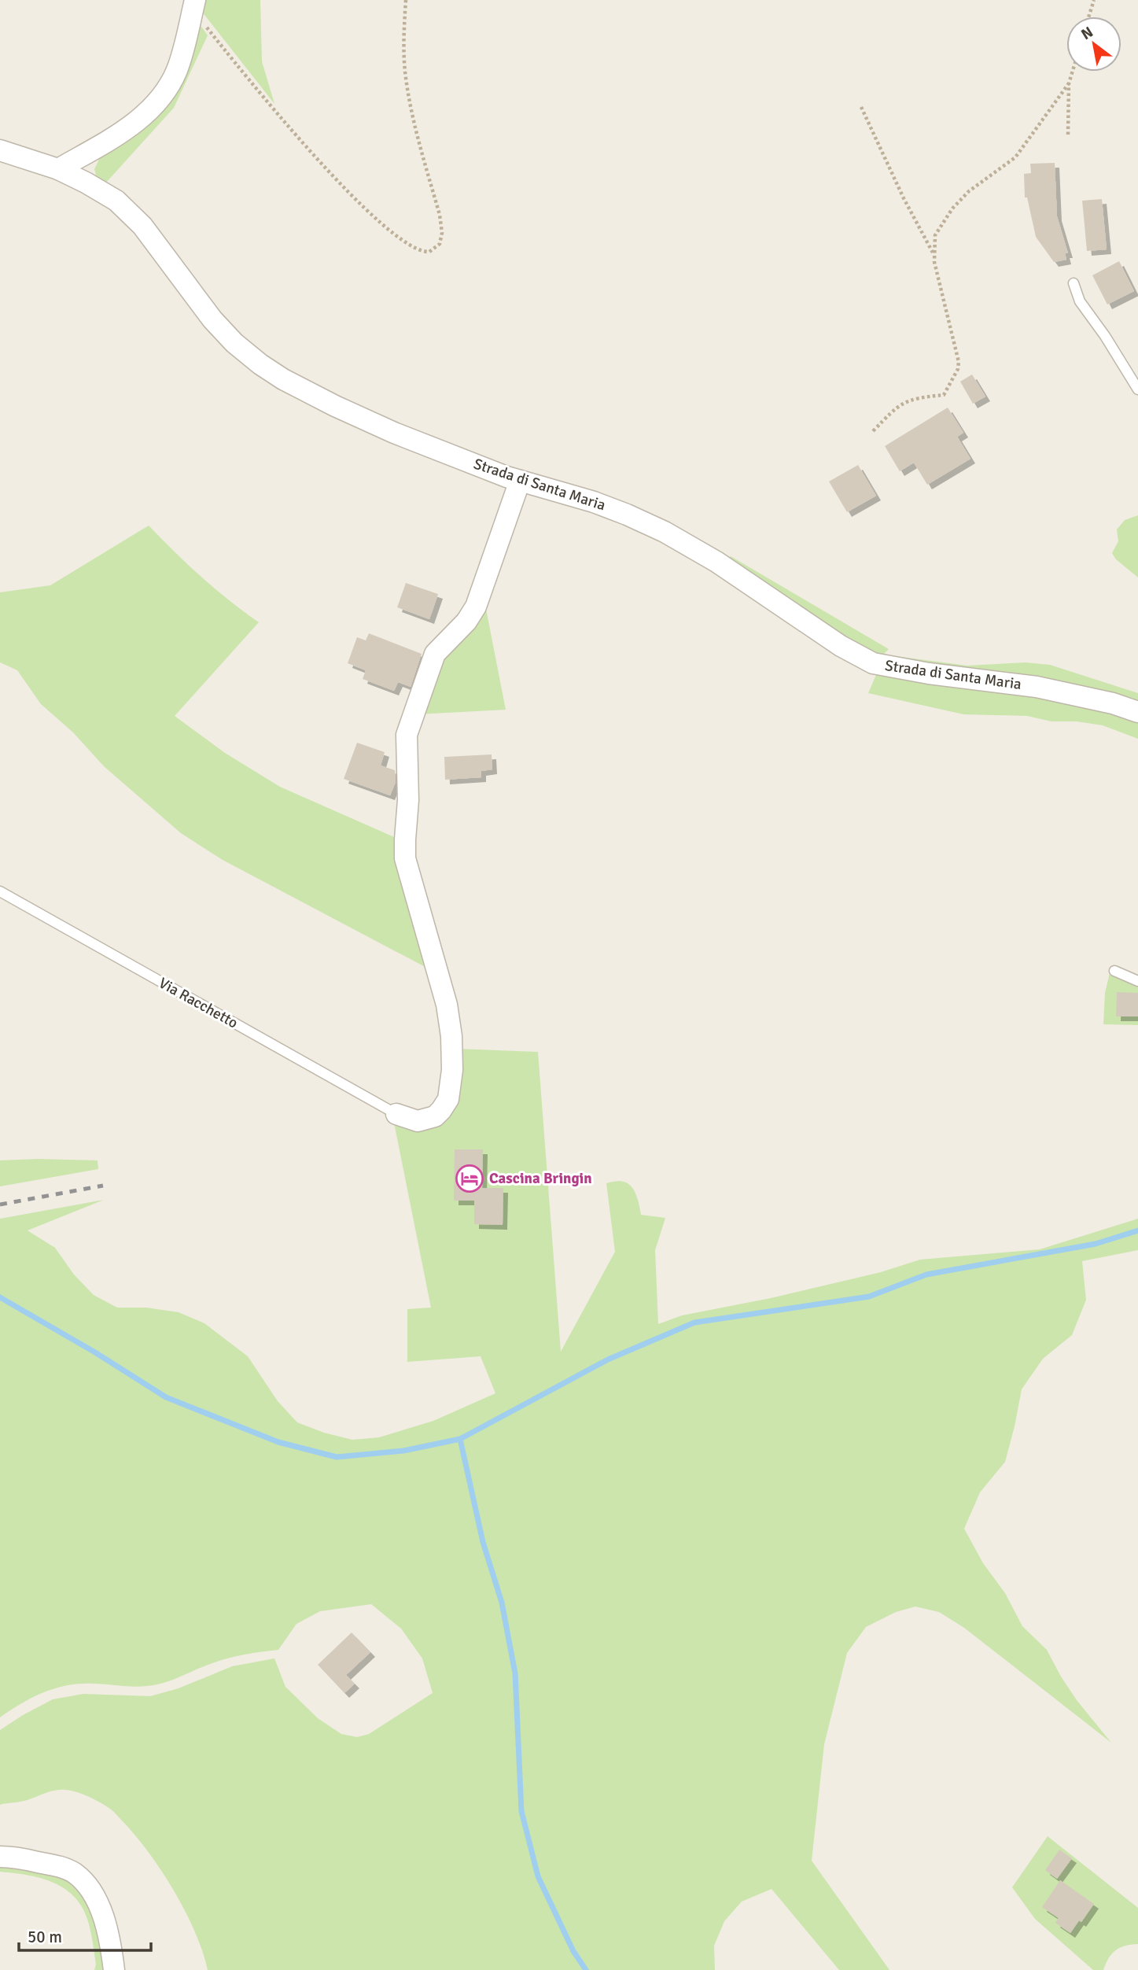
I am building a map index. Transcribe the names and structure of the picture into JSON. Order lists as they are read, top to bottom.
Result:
{
  "streets": {
    "street": ["Strada di Santa Maria"],
    "lane": ["Via Racchetto"]
  },
  "places": {
    "hotel": ["Cascina Bringin"]
  },
  "scale_bar": "50 m",
  "north": "top left"
}
